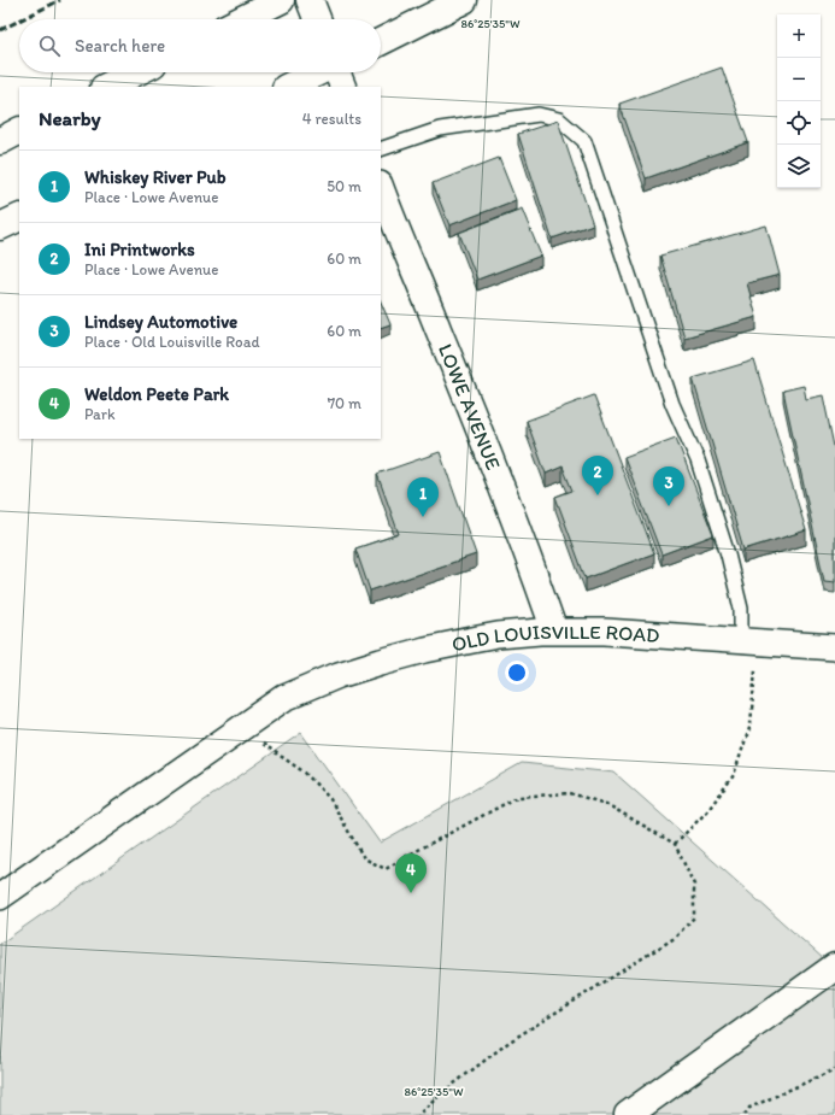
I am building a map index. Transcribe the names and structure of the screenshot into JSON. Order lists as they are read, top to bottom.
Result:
{
  "streets": {
    "street": ["LOWE AVENUE", "OLD LOUISVILLE ROAD"]
  },
  "crossings": [
    ["LOWE AVENUE", "OLD LOUISVILLE ROAD"]
  ],
  "page": {
    "map_buttons": ["+", "−"],
    "search": "Search here",
    "heading": ["Nearby", "4 results"],
    "list": [
      {
        "mark": "1",
        "name": "Whiskey River Pub",
        "note": "Place · Lowe Avenue",
        "value": "50 m"
      },
      {
        "mark": "2",
        "name": "Ini Printworks",
        "note": "Place · Lowe Avenue",
        "value": "60 m"
      },
      {
        "mark": "3",
        "name": "Lindsey Automotive",
        "note": "Place · Old Louisville Road",
        "value": "60 m"
      },
      {
        "mark": "4",
        "name": "Weldon Peete Park",
        "note": "Park",
        "value": "70 m"
      }
    ],
    "pins": [
      "2",
      "3",
      "1",
      "4"
    ]
  },
  "coordinates": ["86°25'35\"W"]
}
